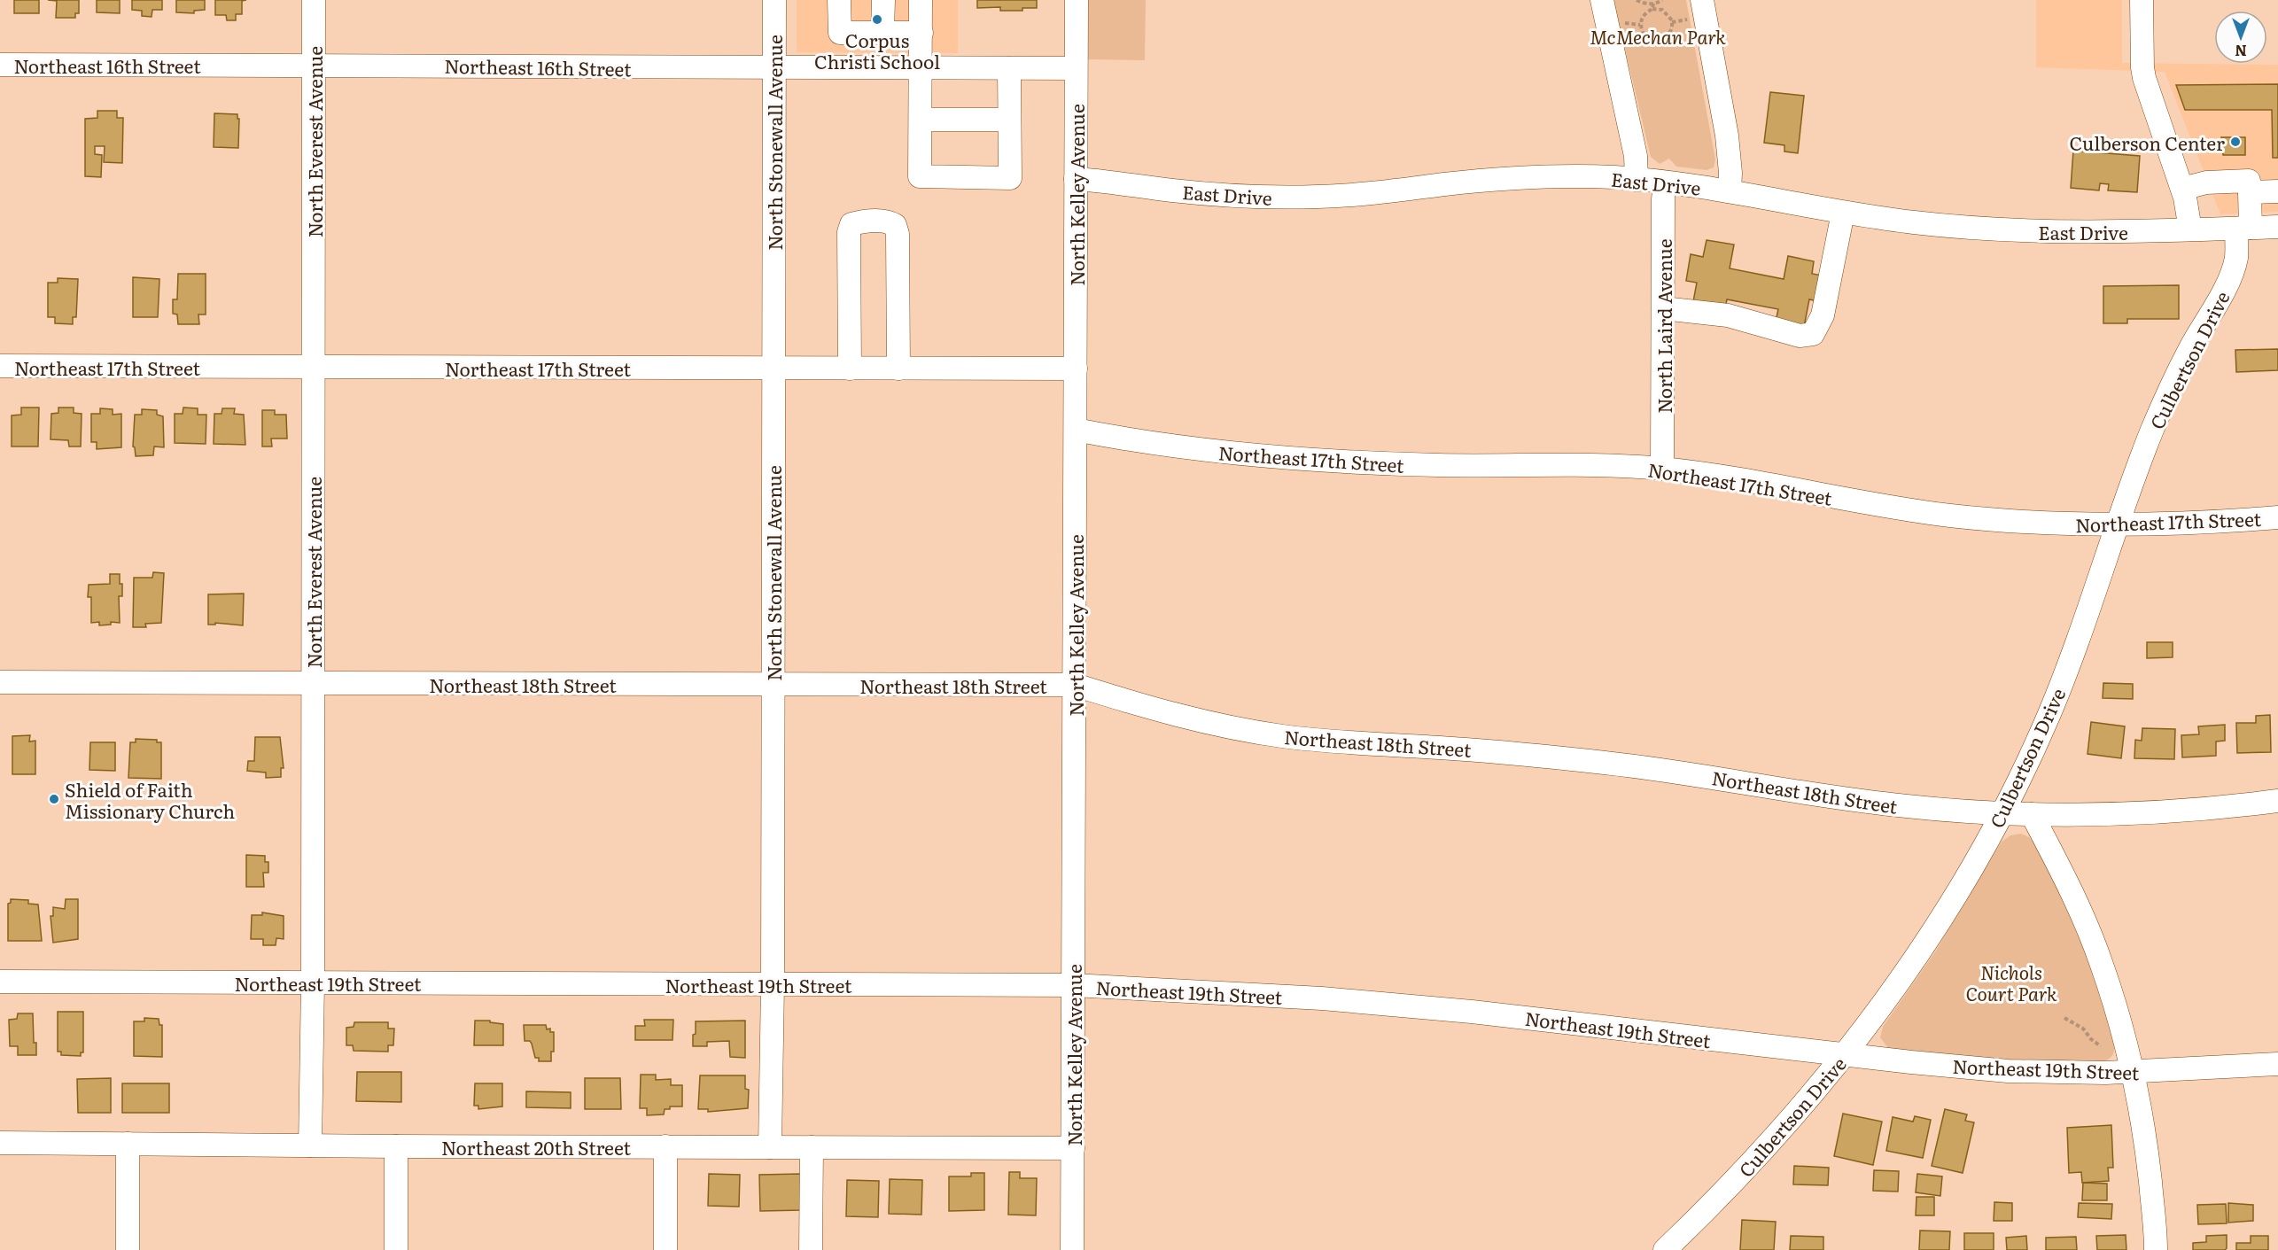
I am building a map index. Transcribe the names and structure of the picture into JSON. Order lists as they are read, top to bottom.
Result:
{
  "streets": {
    "street": [
      "Northeast 16th Street",
      "North Everest Avenue",
      "North Stonewall Avenue",
      "East Drive",
      "North Kelley Avenue",
      "North Laird Avenue",
      "Culbertson Drive",
      "Northeast 17th Street",
      "Northeast 18th Street",
      "Northeast 19th Street",
      "Northeast 20th Street"
    ]
  },
  "crossings": [
    ["Northeast 16th Street", "North Everest Avenue"],
    ["Northeast 16th Street", "North Stonewall Avenue"],
    ["Northeast 16th Street", "North Kelley Avenue"],
    ["North Everest Avenue", "Northeast 17th Street"],
    ["North Everest Avenue", "Northeast 18th Street"],
    ["North Everest Avenue", "Northeast 19th Street"],
    ["North Everest Avenue", "Northeast 20th Street"],
    ["North Stonewall Avenue", "Northeast 17th Street"],
    ["North Stonewall Avenue", "Northeast 18th Street"],
    ["North Stonewall Avenue", "Northeast 19th Street"],
    ["North Stonewall Avenue", "Northeast 20th Street"],
    ["East Drive", "North Kelley Avenue"],
    ["East Drive", "North Laird Avenue"],
    ["East Drive", "Culbertson Drive"],
    ["North Kelley Avenue", "Northeast 17th Street"],
    ["North Kelley Avenue", "Northeast 18th Street"],
    ["North Kelley Avenue", "Northeast 19th Street"],
    ["North Kelley Avenue", "Northeast 20th Street"],
    ["North Laird Avenue", "Northeast 17th Street"],
    ["Culbertson Drive", "Northeast 17th Street"],
    ["Culbertson Drive", "Northeast 18th Street"],
    ["Culbertson Drive", "Northeast 19th Street"]
  ],
  "parks": ["McMechan Park", "Nichols Court Park"],
  "places": ["Corpus Christi School", "Culberson Center", "Shield of Faith Missionary Church"],
  "north": "bottom"
}
